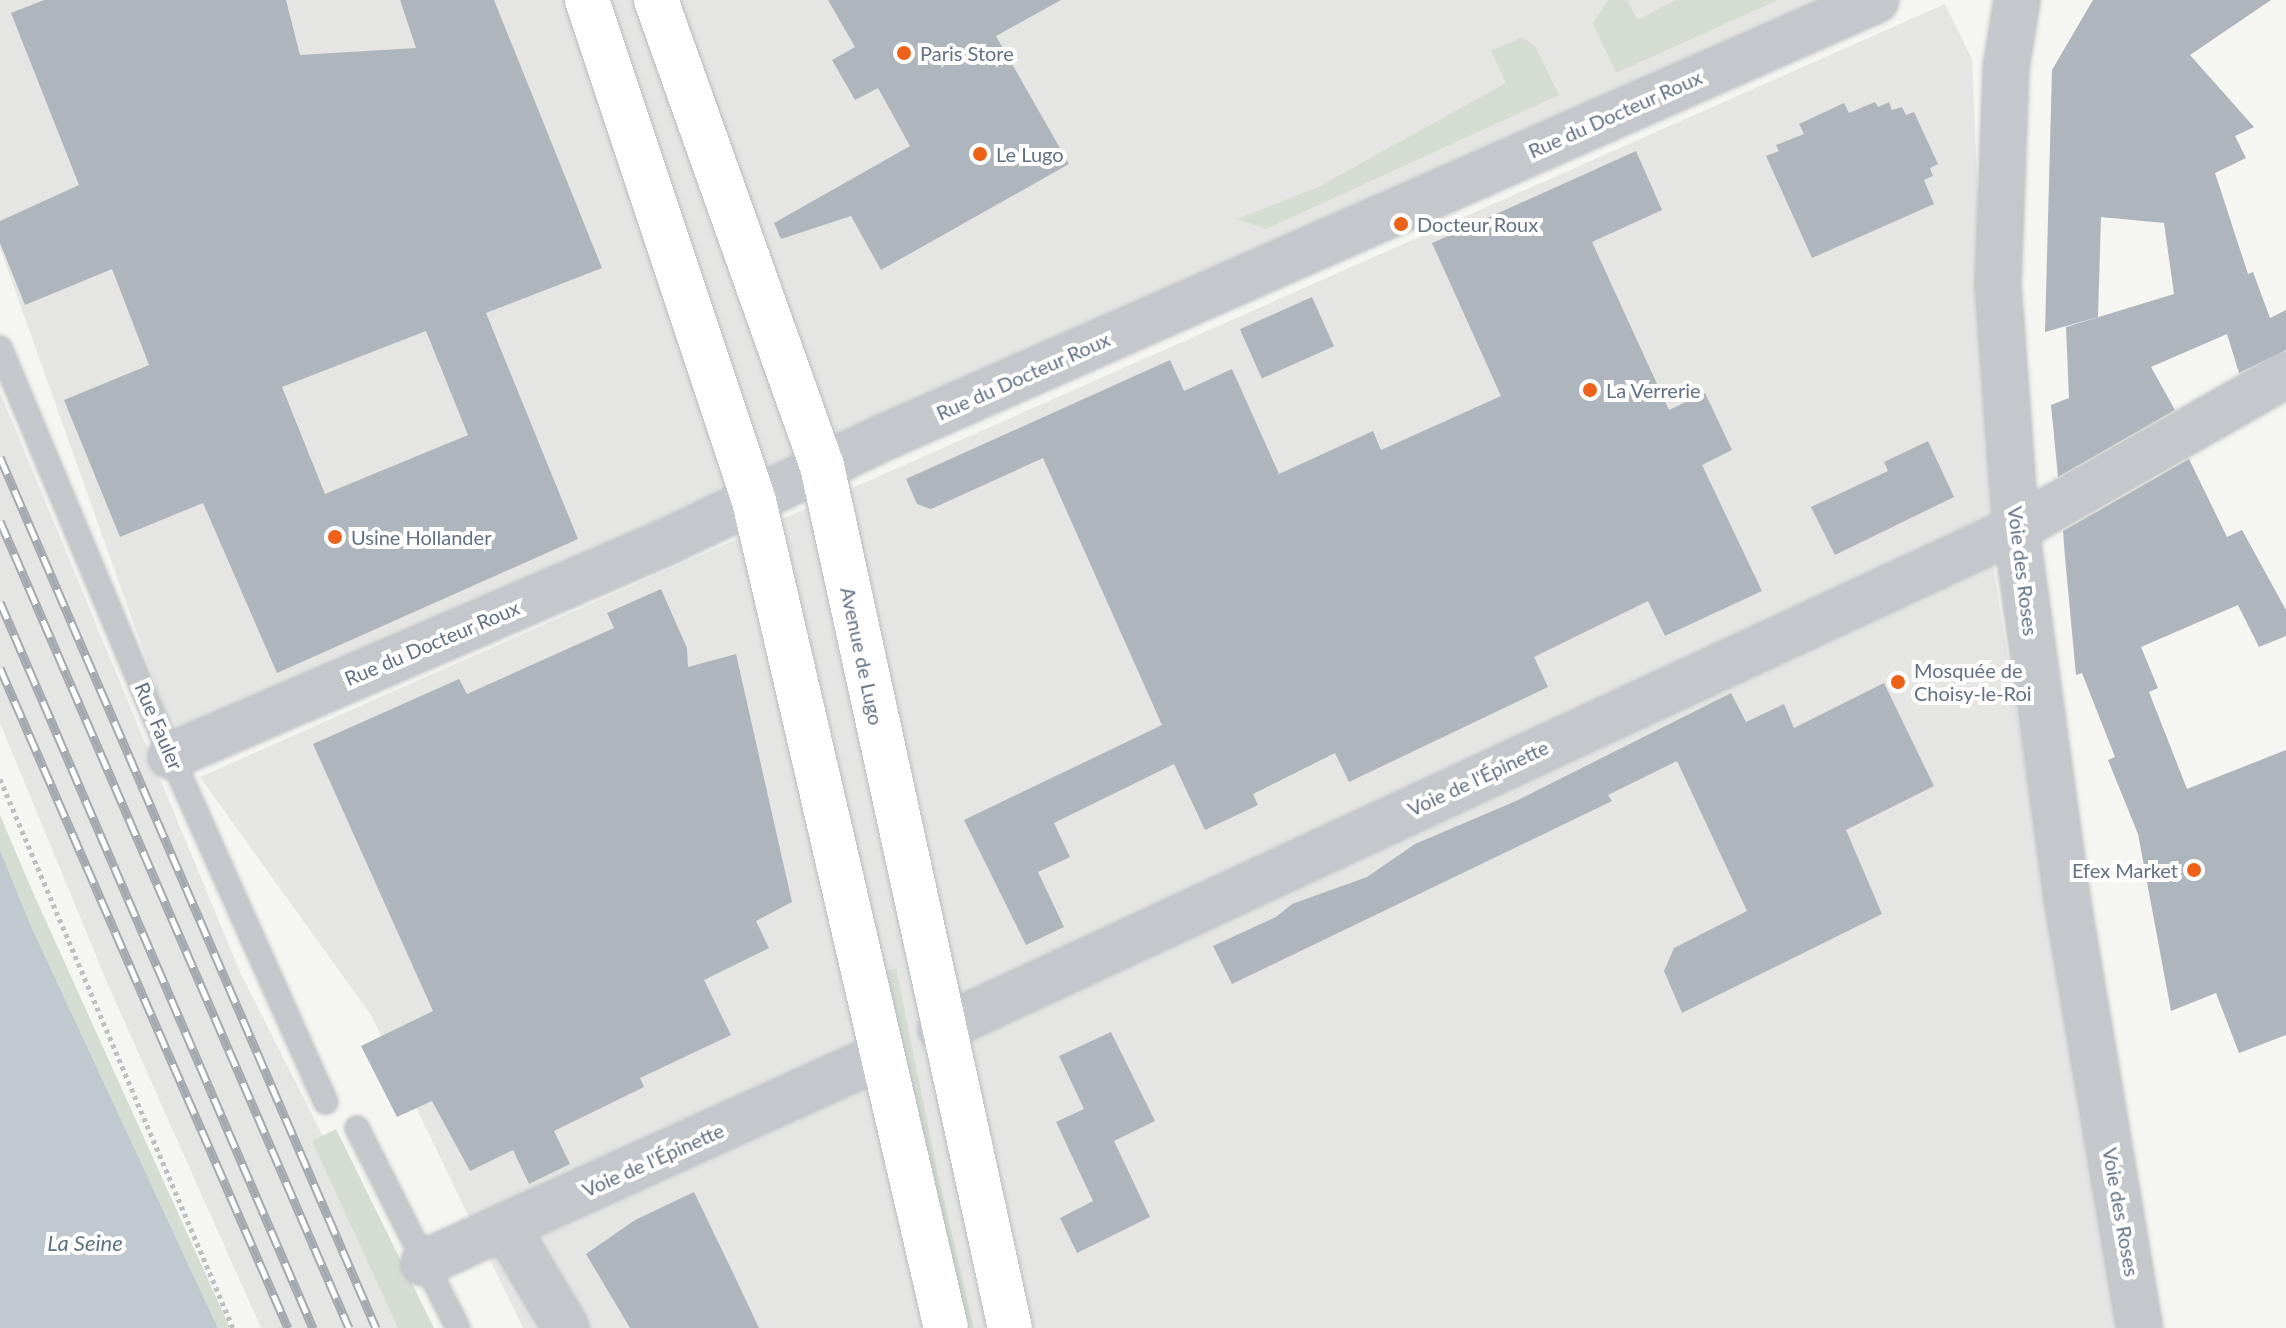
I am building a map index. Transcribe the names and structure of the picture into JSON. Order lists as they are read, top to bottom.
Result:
{
  "streets": {
    "main road": ["Avenue de Lugo"],
    "street": ["Rue du Docteur Roux", "Voie des Roses", "Voie de l'Épinette"],
    "lane": ["Rue Fauler"]
  },
  "crossings": [
    ["Rue du Docteur Roux", "Avenue de Lugo"],
    ["Rue du Docteur Roux", "Rue Fauler"],
    ["Voie des Roses", "Voie de l'Épinette"],
    ["Avenue de Lugo", "Voie de l'Épinette"]
  ],
  "water": ["La Seine"],
  "places": [
    "Paris Store",
    "Le Lugo",
    "Docteur Roux",
    "La Verrerie",
    "Usine Hollander",
    "Mosquée de Choisy-le-Roi",
    "Efex Market"
  ]
}
